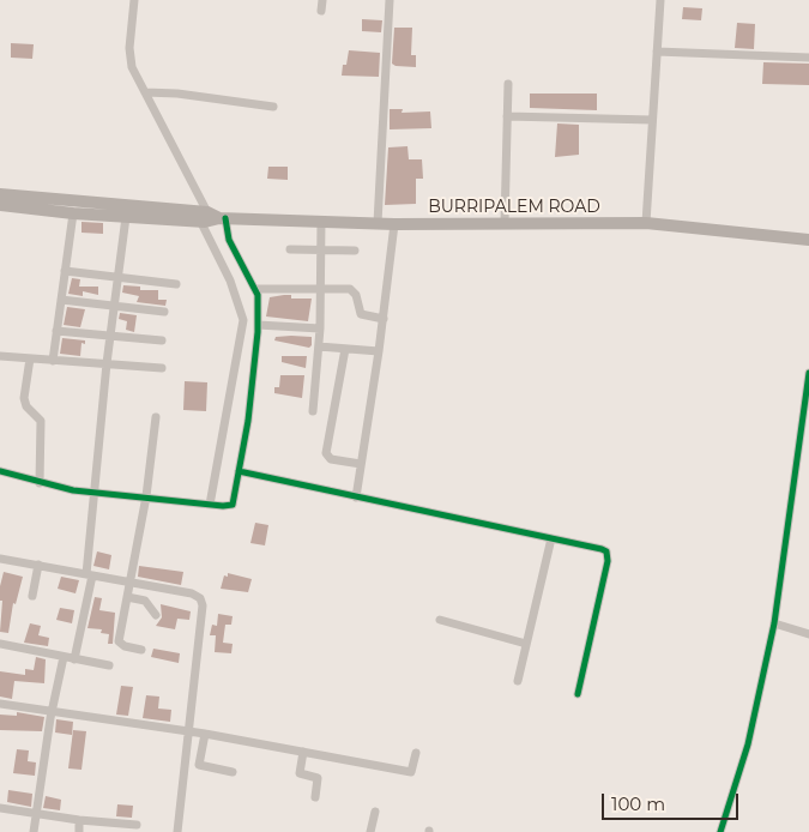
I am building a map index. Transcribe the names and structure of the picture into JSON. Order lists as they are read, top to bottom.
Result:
{
  "streets": {
    "main road": ["BURRIPALEM ROAD"]
  },
  "scale_bar": "100 m"
}
